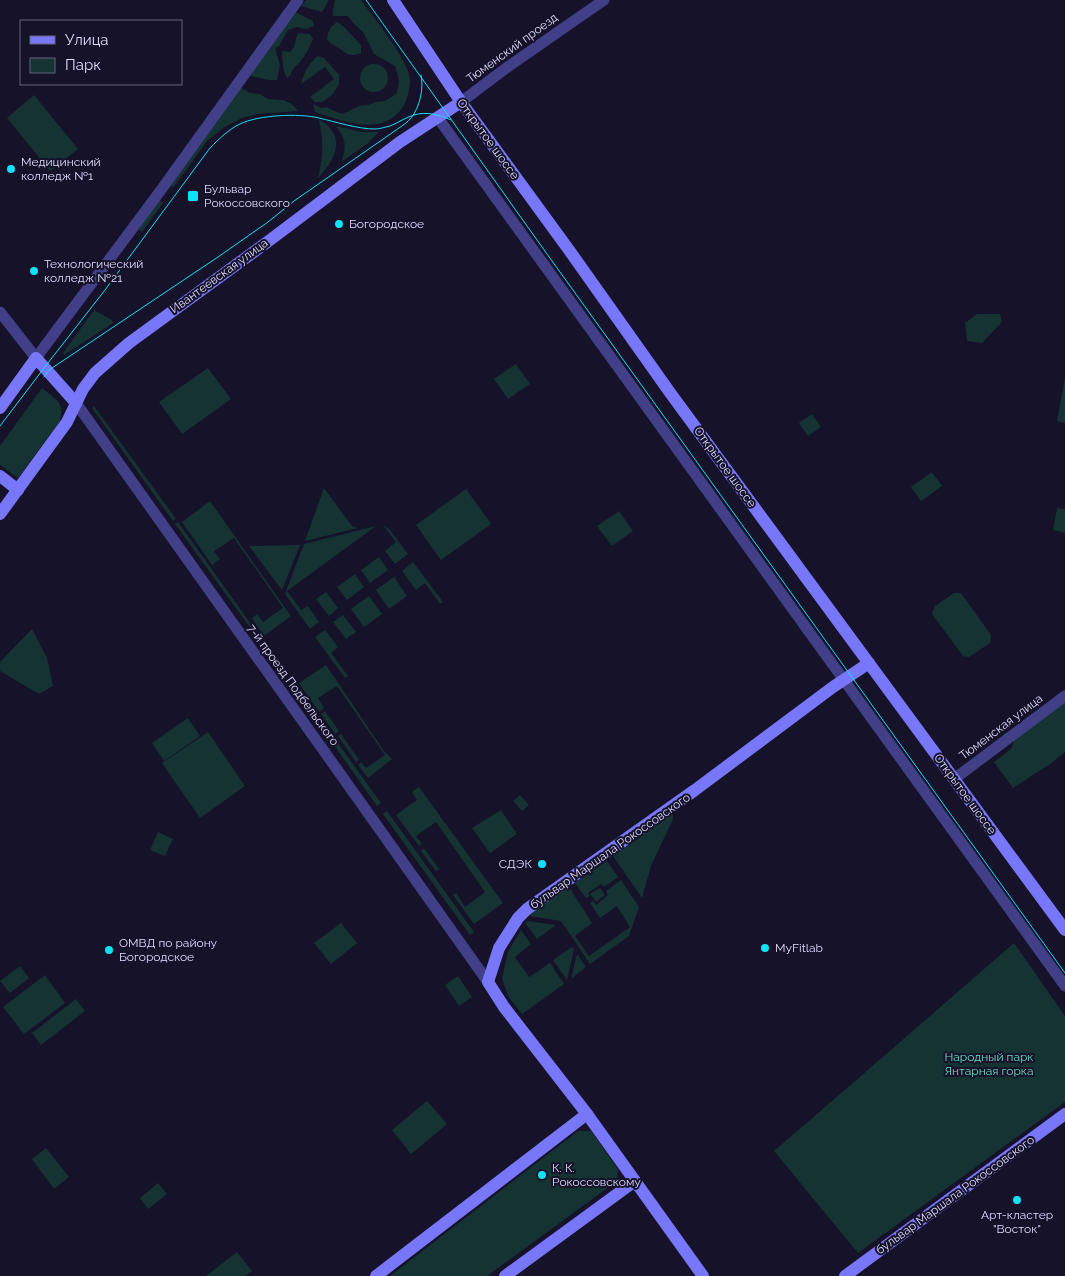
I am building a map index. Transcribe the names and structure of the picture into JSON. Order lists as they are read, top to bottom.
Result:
{
  "streets": {
    "street": [
      "Тюменский проезд",
      "Открытое шоссе",
      "Ивантеевская улица",
      "7-й проезд Подбельского",
      "Тюменская улица",
      "бульвар Маршала Рокоссовского"
    ]
  },
  "crossings": [
    ["Тюменский проезд", "Открытое шоссе"],
    ["Тюменский проезд", "Ивантеевская улица"],
    ["Открытое шоссе", "Ивантеевская улица"],
    ["Открытое шоссе", "Тюменская улица"],
    ["Открытое шоссе", "бульвар Маршала Рокоссовского"],
    ["Ивантеевская улица", "7-й проезд Подбельского"],
    ["7-й проезд Подбельского", "бульвар Маршала Рокоссовского"]
  ],
  "parks": ["Народный парк Янтарная горка"],
  "places": {
    "other": [
      "Медицинский колледж №1",
      "Богородское",
      "Технологический колледж №21",
      "СДЭК",
      "MyFitlab",
      "ОМВД по району Богородское",
      "К. К. Рокоссовскому",
      "Арт-кластер \"Восток\""
    ],
    "transit": ["Бульвар Рокоссовского"]
  },
  "legend": ["Улица", "Парк"]
}
